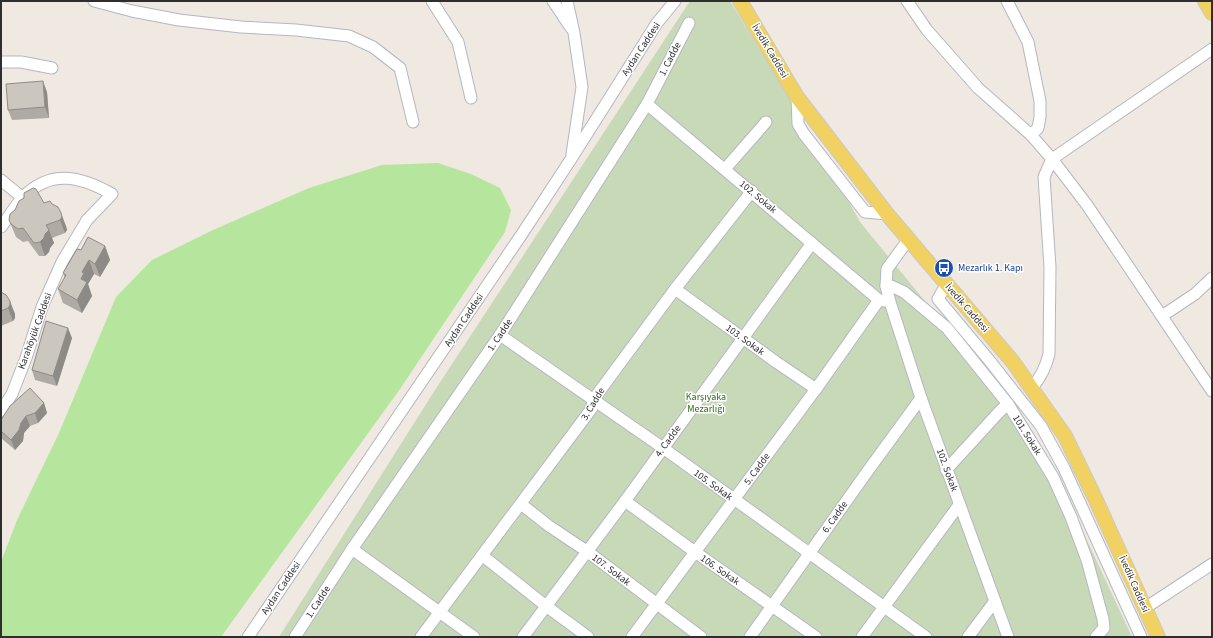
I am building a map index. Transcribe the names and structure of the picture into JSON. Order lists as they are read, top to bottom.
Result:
{
  "streets": {
    "main road": ["İvedik Caddesi"],
    "street": [
      "Aydan Caddesi",
      "1. Cadde",
      "102. Sokak",
      "Karahöyük Caddesi",
      "103. Sokak",
      "3. Cadde",
      "101. Sokak",
      "4. Cadde",
      "5. Cadde",
      "105. Sokak",
      "6. Cadde",
      "107. Sokak",
      "106. Sokak"
    ]
  },
  "crossings": [
    ["İvedik Caddesi", "102. Sokak"],
    ["1. Cadde", "102. Sokak"],
    ["1. Cadde", "105. Sokak"],
    ["102. Sokak", "3. Cadde"],
    ["102. Sokak", "101. Sokak"],
    ["102. Sokak", "4. Cadde"],
    ["102. Sokak", "5. Cadde"],
    ["102. Sokak", "6. Cadde"],
    ["103. Sokak", "3. Cadde"],
    ["103. Sokak", "4. Cadde"],
    ["103. Sokak", "5. Cadde"],
    ["3. Cadde", "105. Sokak"],
    ["3. Cadde", "107. Sokak"],
    ["4. Cadde", "105. Sokak"],
    ["4. Cadde", "107. Sokak"],
    ["4. Cadde", "106. Sokak"],
    ["5. Cadde", "105. Sokak"],
    ["5. Cadde", "107. Sokak"],
    ["5. Cadde", "106. Sokak"],
    ["105. Sokak", "6. Cadde"],
    ["6. Cadde", "106. Sokak"]
  ],
  "parks": ["Karşıyaka Mezarlığı"],
  "places": {
    "bus stop": ["Mezarlık 1. Kapı"]
  }
}
